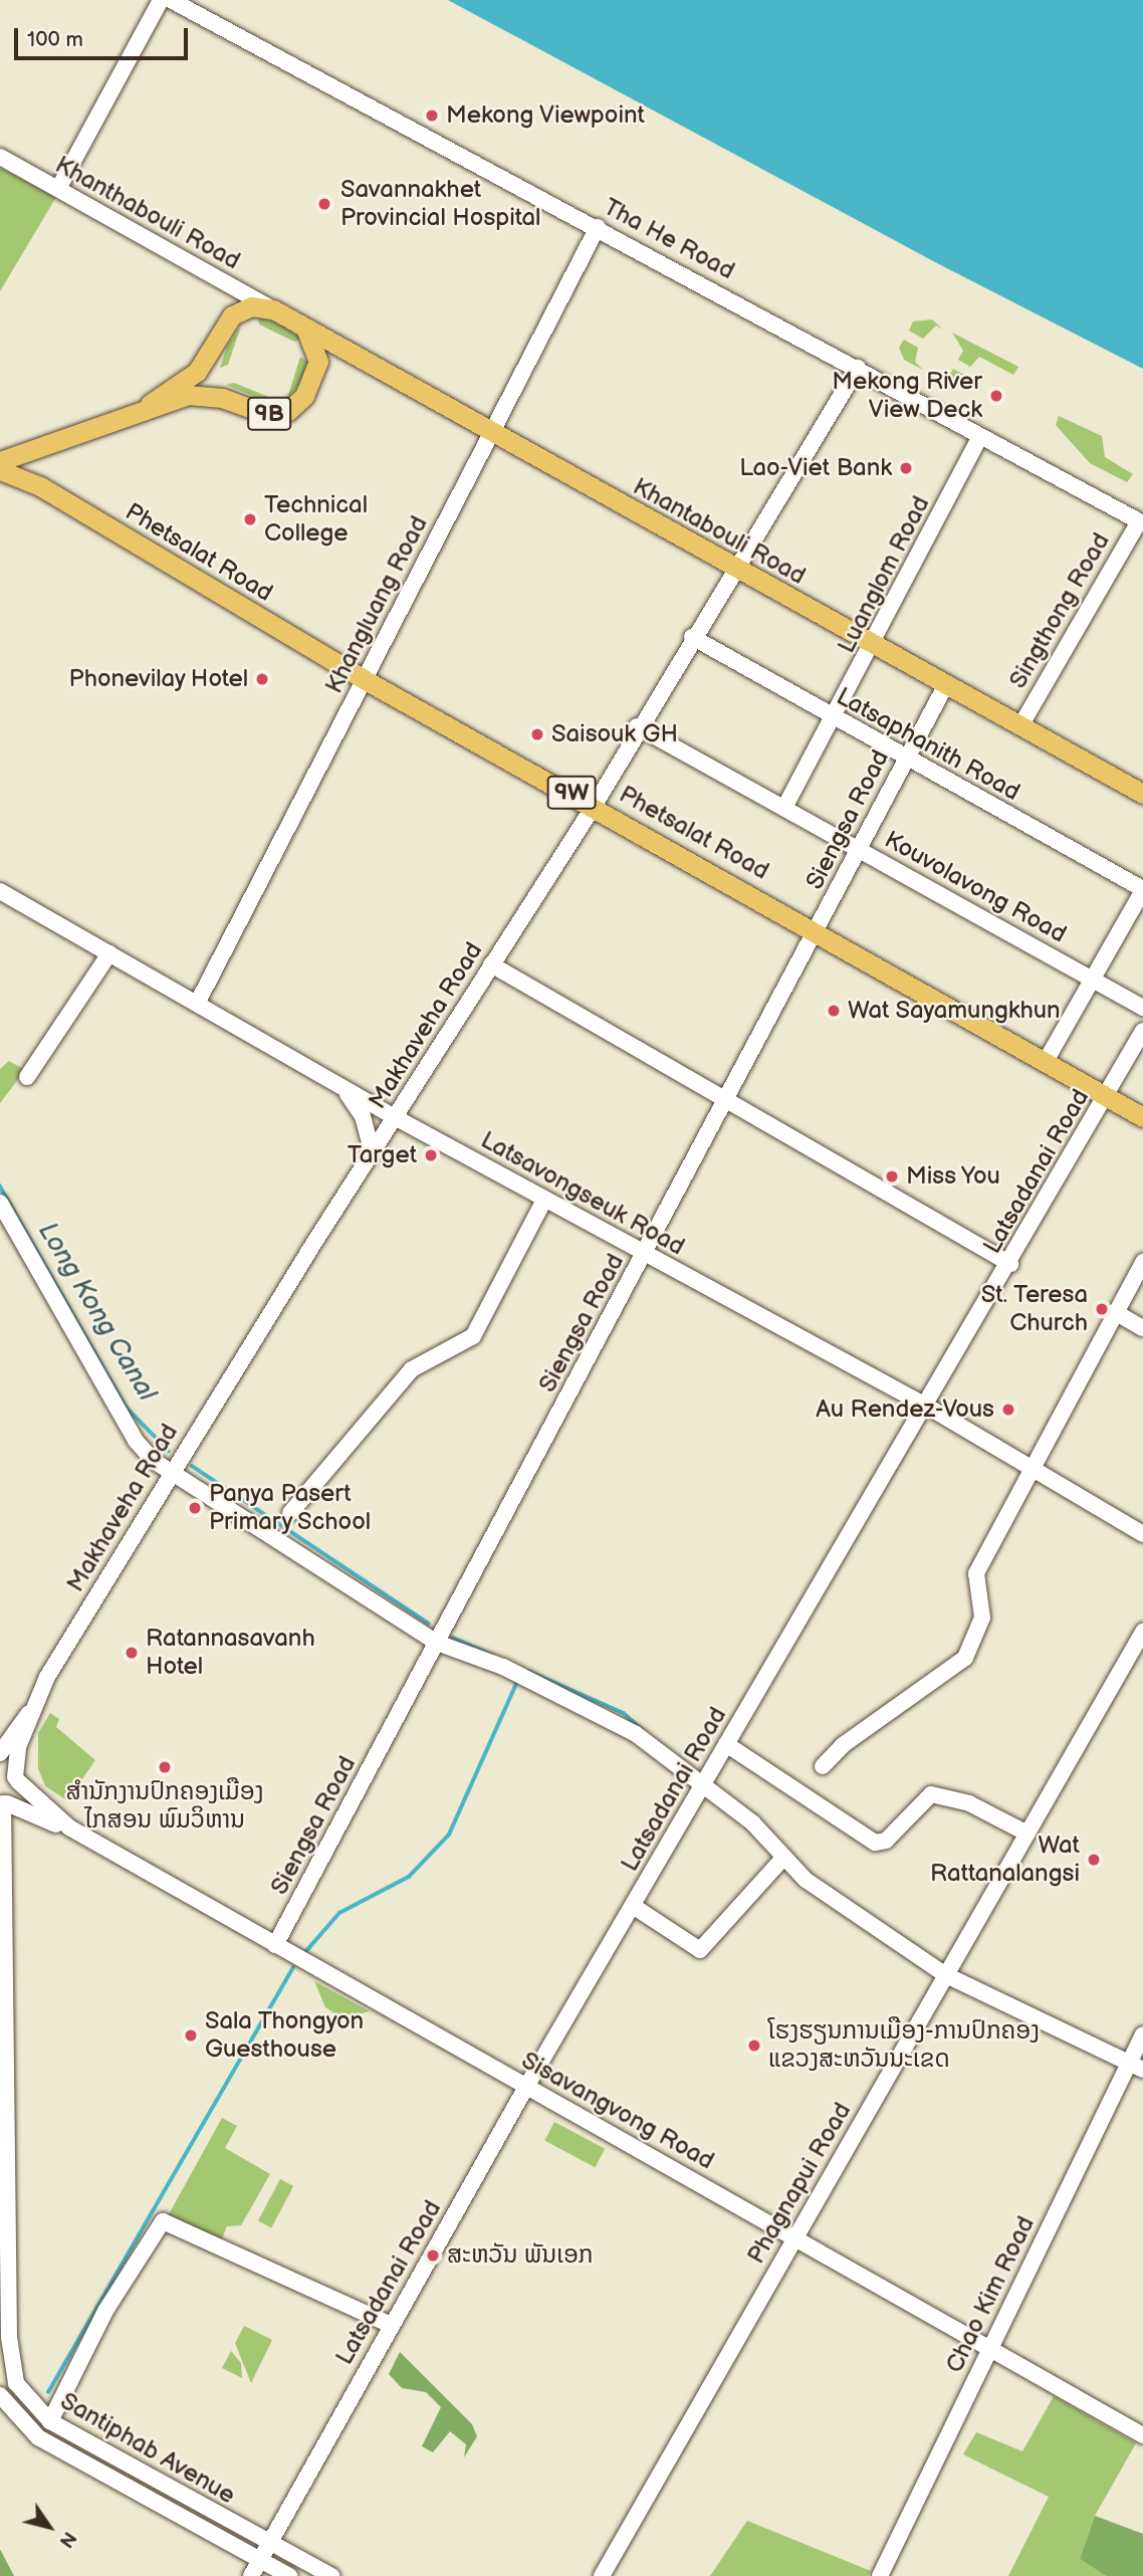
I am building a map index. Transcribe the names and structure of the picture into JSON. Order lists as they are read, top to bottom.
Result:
{
  "streets": {
    "main road": [
      "9B",
      "Khantabouli Road",
      "Phetsalat Road",
      "9W"
    ],
    "street": [
      "Khanthabouli Road",
      "Tha He Road",
      "Luanglom Road",
      "Khangluang Road",
      "Singthong Road",
      "Latsaphanith Road",
      "Siengsa Road",
      "Kouvolavong Road",
      "Makhaveha Road",
      "Latsadanai Road",
      "Latsavongseuk Road",
      "Sisavangvong Road",
      "Phagnapui Road",
      "Chao Kim Road",
      "Santiphab Avenue"
    ]
  },
  "crossings": [
    ["Khanthabouli Road", "Khantabouli Road"],
    ["Tha He Road", "Luanglom Road"],
    ["Tha He Road", "Khangluang Road"],
    ["Tha He Road", "Singthong Road"],
    ["Tha He Road", "Makhaveha Road"],
    ["9B", "Khantabouli Road"],
    ["Khantabouli Road", "Luanglom Road"],
    ["Khantabouli Road", "Khangluang Road"],
    ["Khantabouli Road", "Singthong Road"],
    ["Khantabouli Road", "Siengsa Road"],
    ["Khantabouli Road", "Makhaveha Road"],
    ["Phetsalat Road", "Khangluang Road"],
    ["Phetsalat Road", "Siengsa Road"],
    ["Phetsalat Road", "Makhaveha Road"],
    ["Phetsalat Road", "Latsadanai Road"],
    ["Luanglom Road", "Latsaphanith Road"],
    ["Luanglom Road", "Kouvolavong Road"],
    ["Khangluang Road", "Latsavongseuk Road"],
    ["Latsaphanith Road", "Siengsa Road"],
    ["Latsaphanith Road", "Makhaveha Road"],
    ["Siengsa Road", "Kouvolavong Road"],
    ["Siengsa Road", "Latsavongseuk Road"],
    ["Siengsa Road", "Sisavangvong Road"],
    ["Kouvolavong Road", "Makhaveha Road"],
    ["Makhaveha Road", "Latsavongseuk Road"],
    ["Latsadanai Road", "Latsavongseuk Road"],
    ["Latsadanai Road", "Sisavangvong Road"],
    ["Latsadanai Road", "Santiphab Avenue"],
    ["Sisavangvong Road", "Phagnapui Road"],
    ["Sisavangvong Road", "Chao Kim Road"]
  ],
  "water": ["Long Kong Canal"],
  "places": [
    "Mekong Viewpoint",
    "Savannakhet Provincial Hospital",
    "Mekong River View Deck",
    "Lao-Viet Bank",
    "Technical College",
    "Phonevilay Hotel",
    "Saisouk GH",
    "Wat Sayamungkhun",
    "Target",
    "Miss You",
    "St. Teresa Church",
    "Au Rendez-Vous",
    "Panya Pasert Primary School",
    "Ratannasavanh Hotel",
    "ສຳນັກງານປົກຄອງເມືອງ ໄກສອນ ພົມວິຫານ",
    "Wat Rattanalangsi",
    "Sala Thongyon Guesthouse",
    "ໂຮງຮຽນການເມືອງ-ການປົກຄອງ ແຂວງສະຫວັນນະເຂດ",
    "ສະຫວັນ ພັນເອກ"
  ],
  "scale_bar": "100 m",
  "north": "bottom right"
}
